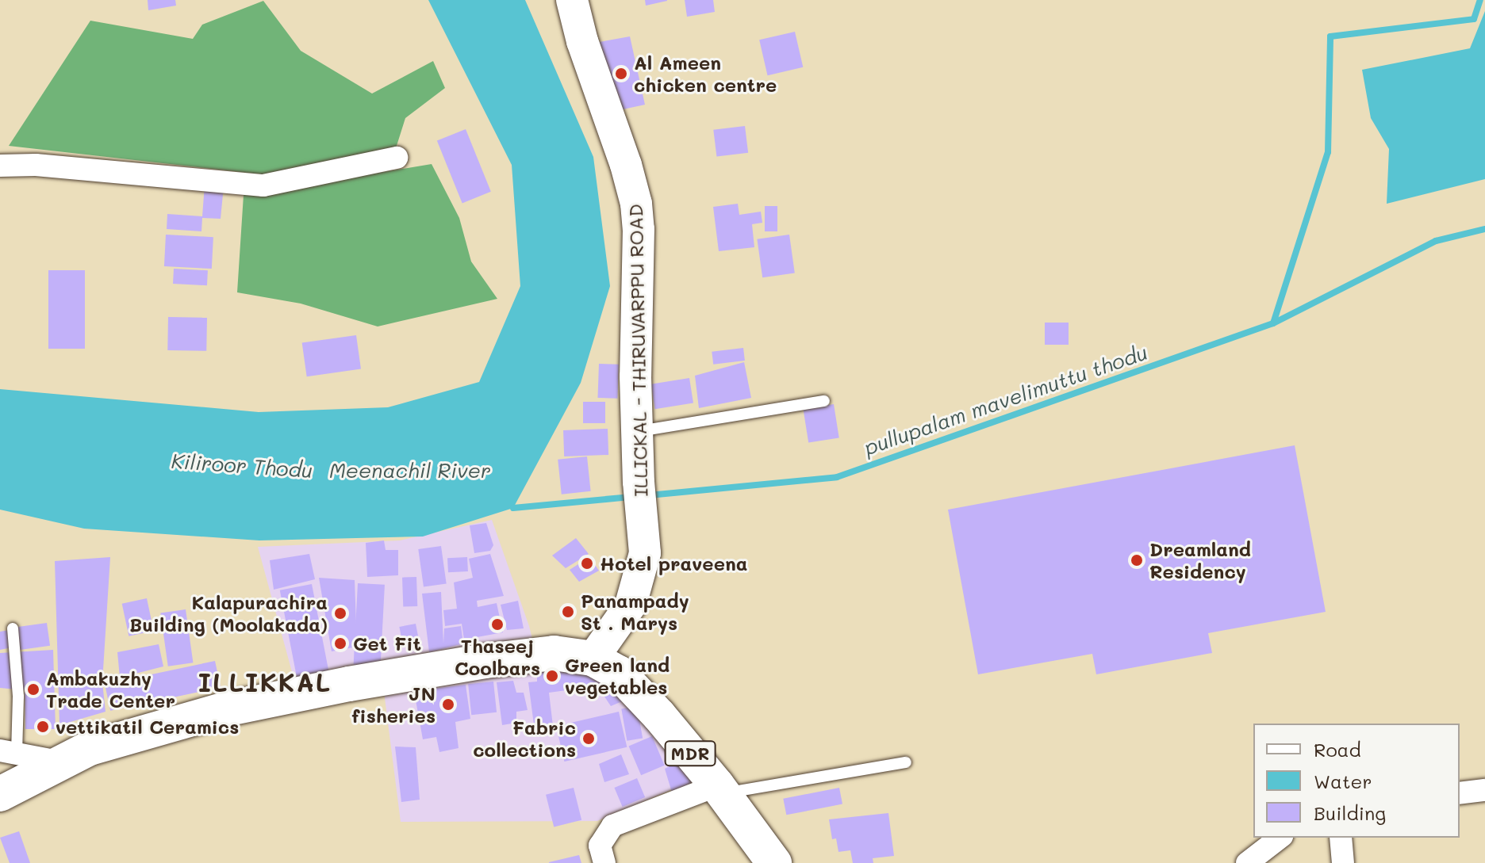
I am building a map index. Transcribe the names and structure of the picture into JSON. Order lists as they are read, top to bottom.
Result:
{
  "streets": {
    "main road": ["ILLICKAL - THIRUVARPPU ROAD", "MDR"]
  },
  "crossings": [
    ["ILLICKAL - THIRUVARPPU ROAD", "MDR"]
  ],
  "districts": ["ILLIKKAL"],
  "water": ["pullupalam mavelimuttu thodu", "Kiliroor Thodu", "Meenachil River"],
  "places": [
    "Al Ameen chicken centre",
    "Dreamland Residency",
    "Hotel praveena",
    "Panampady St . Marys",
    "Kalapurachira Building (Moolakada)",
    "Thaseej Coolbars",
    "Get Fit",
    "Green land vegetables",
    "Ambakuzhy Trade Center",
    "JN fisheries",
    "vettikatil Ceramics",
    "Fabric collections"
  ],
  "legend": ["Road", "Water", "Building"]
}
